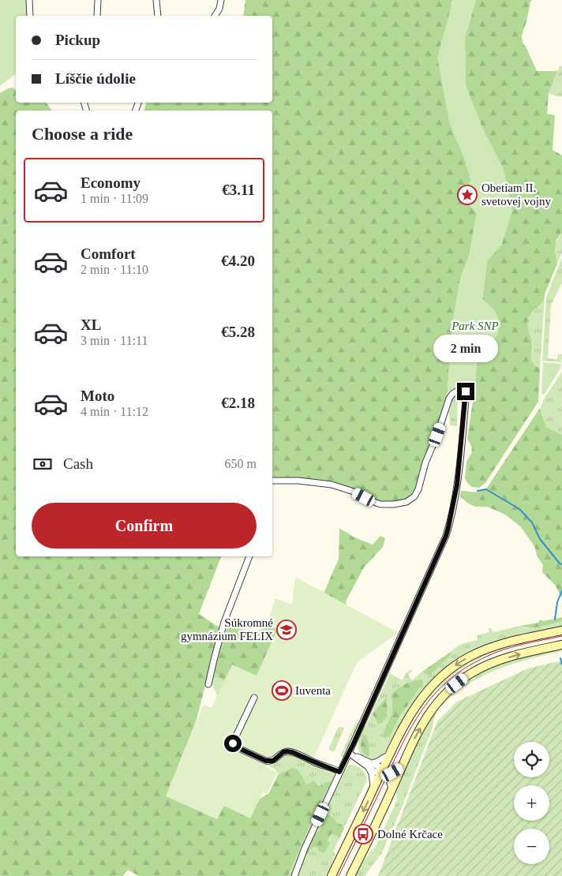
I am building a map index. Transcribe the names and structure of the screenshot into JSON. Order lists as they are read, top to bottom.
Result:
{
  "parks": ["Park SNP"],
  "places": {
    "place": ["Obetiam II. svetovej vojny"],
    "school or university": ["Súkromné gymnázium FELIX"],
    "sports": ["Iuventa"],
    "bus stop": ["Dolné Krčace"]
  },
  "page": {
    "banner": ["Pickup", "Líščie údolie"],
    "heading": "Choose a ride",
    "list": [
      {
        "name": "Economy",
        "note": "1 min · 11:09",
        "value": "€3.11"
      },
      {
        "name": "Comfort",
        "note": "2 min · 11:10",
        "value": "€4.20"
      },
      {
        "name": "XL",
        "note": "3 min · 11:11",
        "value": "€5.28"
      },
      {
        "name": "Moto",
        "note": "4 min · 11:12",
        "value": "€2.18"
      }
    ],
    "bubble": "2 min",
    "pay": ["Cash", "650 m"],
    "buttons": "Confirm",
    "map_buttons": ["+", "−"]
  }
}
